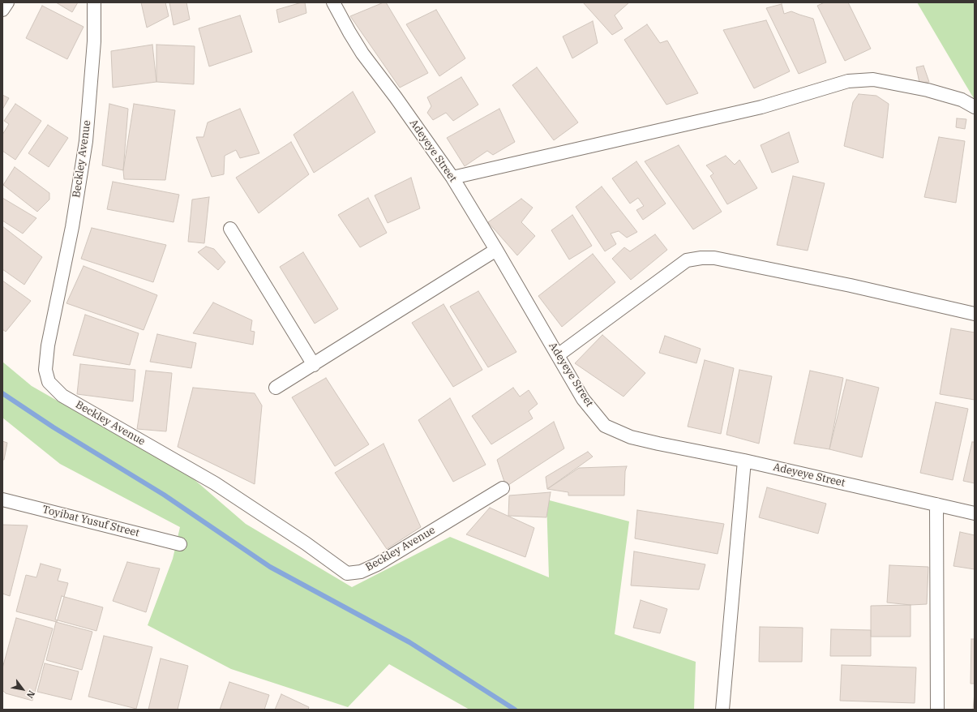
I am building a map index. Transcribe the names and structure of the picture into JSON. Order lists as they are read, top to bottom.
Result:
{
  "streets": {
    "street": ["Adeyeye Street", "Beckley Avenue", "Toyibat Yusuf Street"]
  },
  "north": "bottom right"
}
